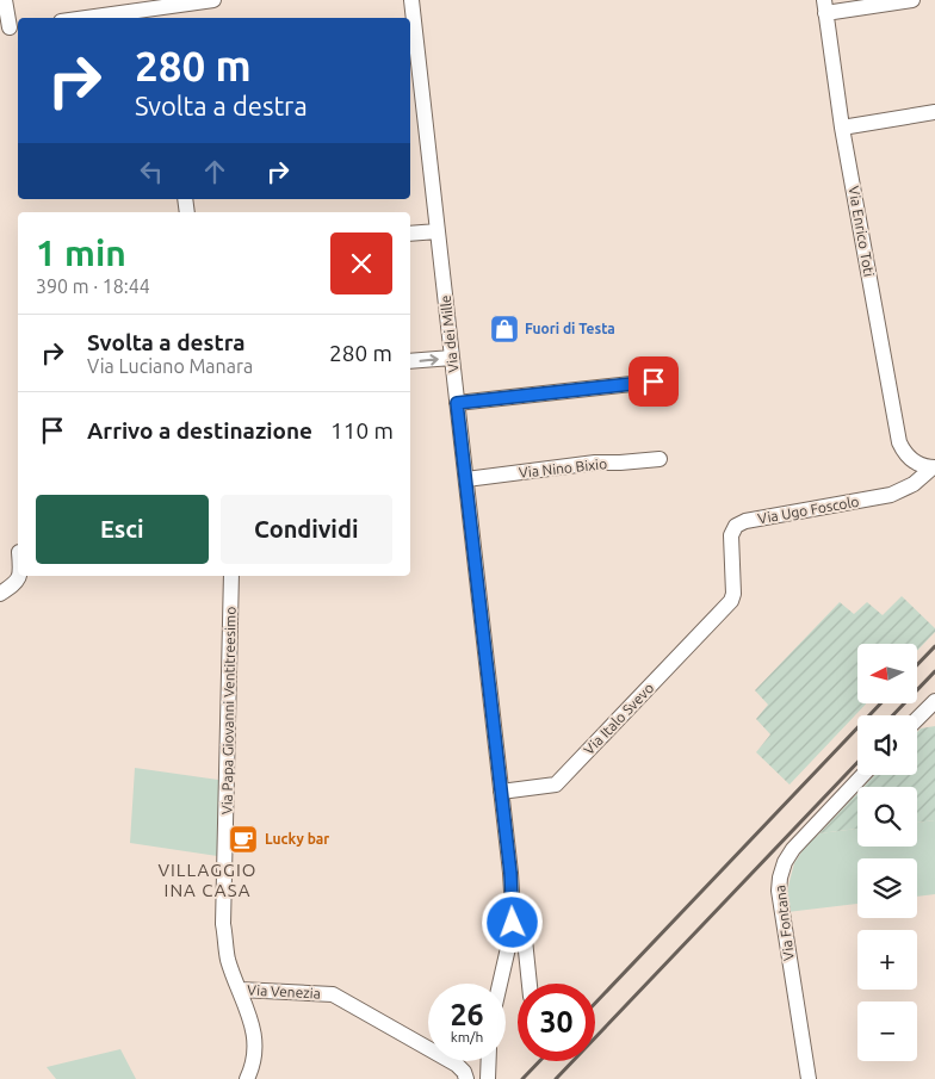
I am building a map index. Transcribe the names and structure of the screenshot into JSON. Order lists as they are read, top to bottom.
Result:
{
  "streets": {
    "street": [
      "Via Enrico Toti",
      "Via dei Mille",
      "Via Nino Bixio",
      "Via Ugo Foscolo",
      "Via Papa Giovanni Ventitreesimo",
      "Via Italo Svevo",
      "Via Fontana",
      "Via Venezia"
    ]
  },
  "crossings": [
    ["Via Enrico Toti", "Via Ugo Foscolo"],
    ["Via dei Mille", "Via Nino Bixio"],
    ["Via dei Mille", "Via Italo Svevo"],
    ["Via Ugo Foscolo", "Via Italo Svevo"],
    ["Via Papa Giovanni Ventitreesimo", "Via Venezia"]
  ],
  "districts": ["VILLAGGIO INA CASA"],
  "places": {
    "shop": ["Fuori di Testa"],
    "cafe": ["Lucky bar"]
  },
  "north": "left",
  "page": {
    "turn": ["280 m", "Svolta a destra"],
    "heading": ["1 min", "390 m · 18:44"],
    "list": [
      {
        "name": "Svolta a destra",
        "note": "Via Luciano Manara",
        "value": "280 m"
      },
      {
        "name": "Arrivo a destinazione",
        "value": "110 m"
      }
    ],
    "buttons": ["Esci", "Condividi"],
    "map_buttons": ["+", "−"],
    "speed": "26 km/h",
    "limit": "30"
  }
}
